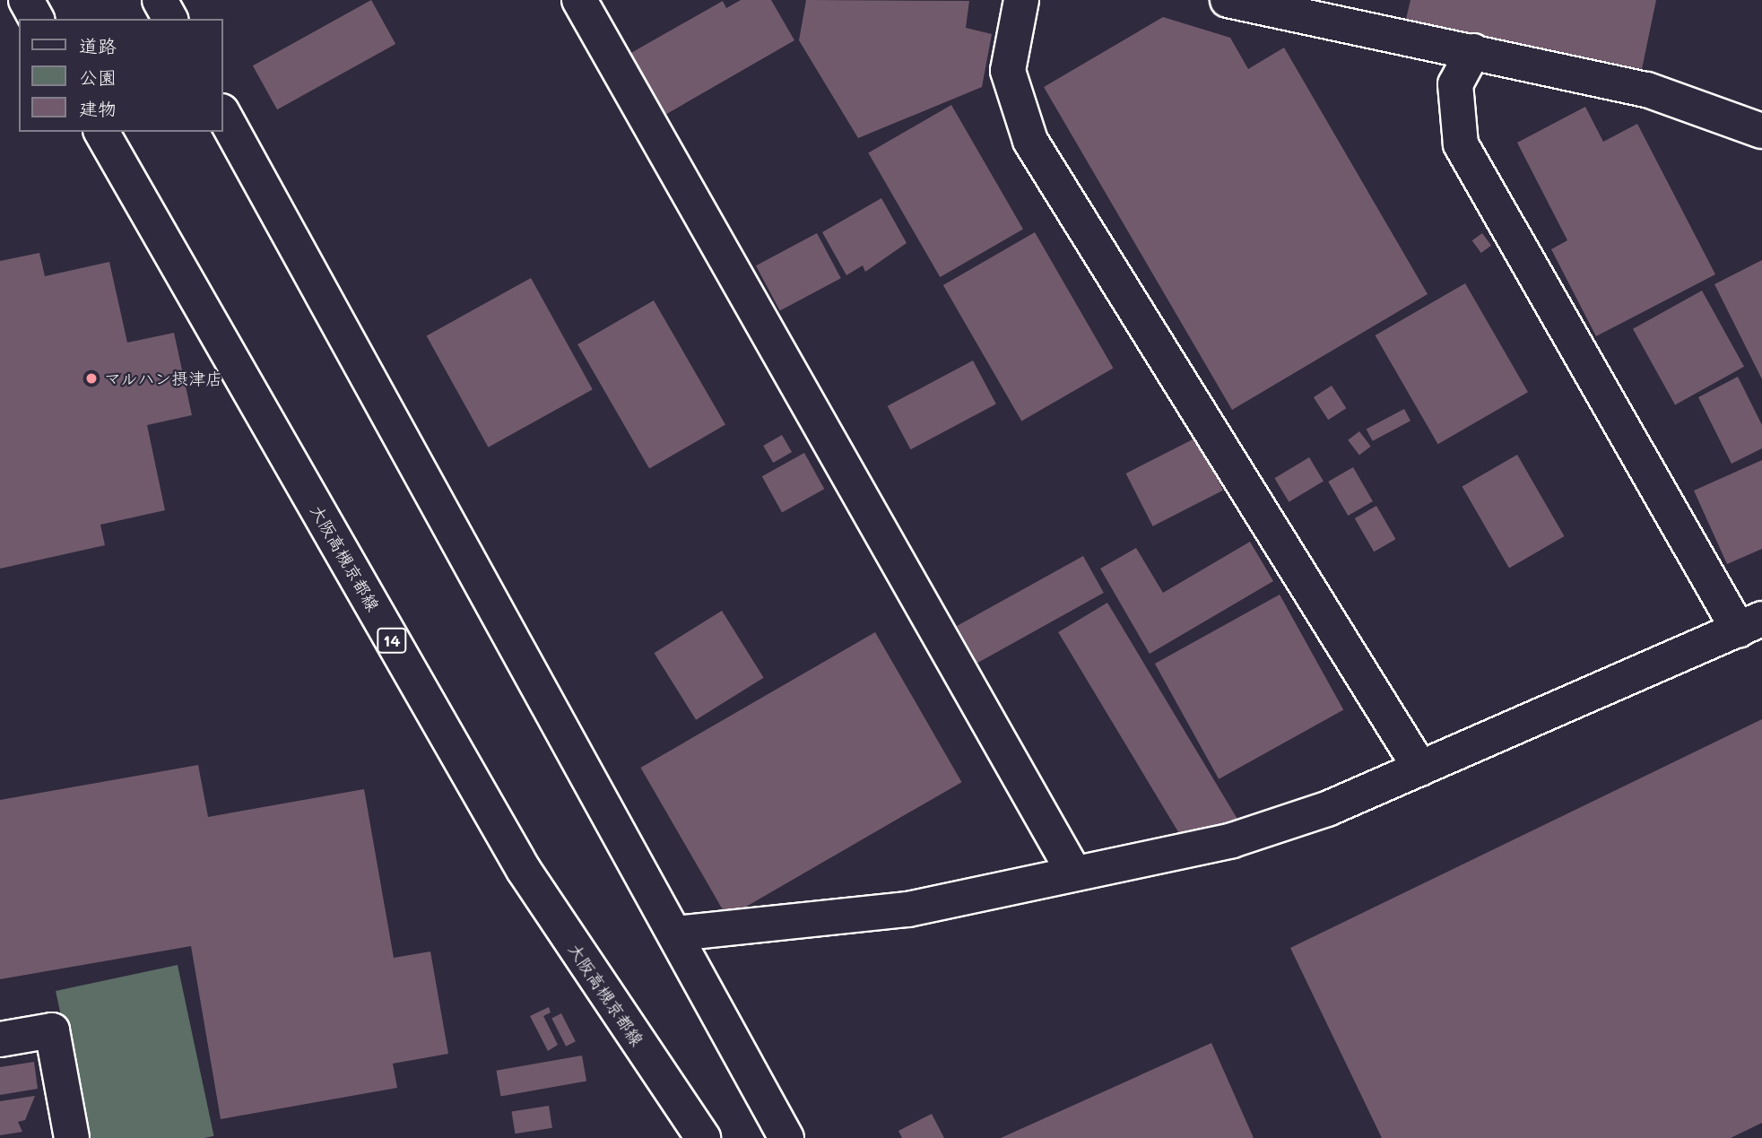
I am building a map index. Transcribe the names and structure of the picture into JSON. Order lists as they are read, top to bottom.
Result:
{
  "streets": {
    "street": ["大阪高槻京都線", "14"]
  },
  "places": ["マルハン摂津店"],
  "legend": ["道路", "公園", "建物"]
}
